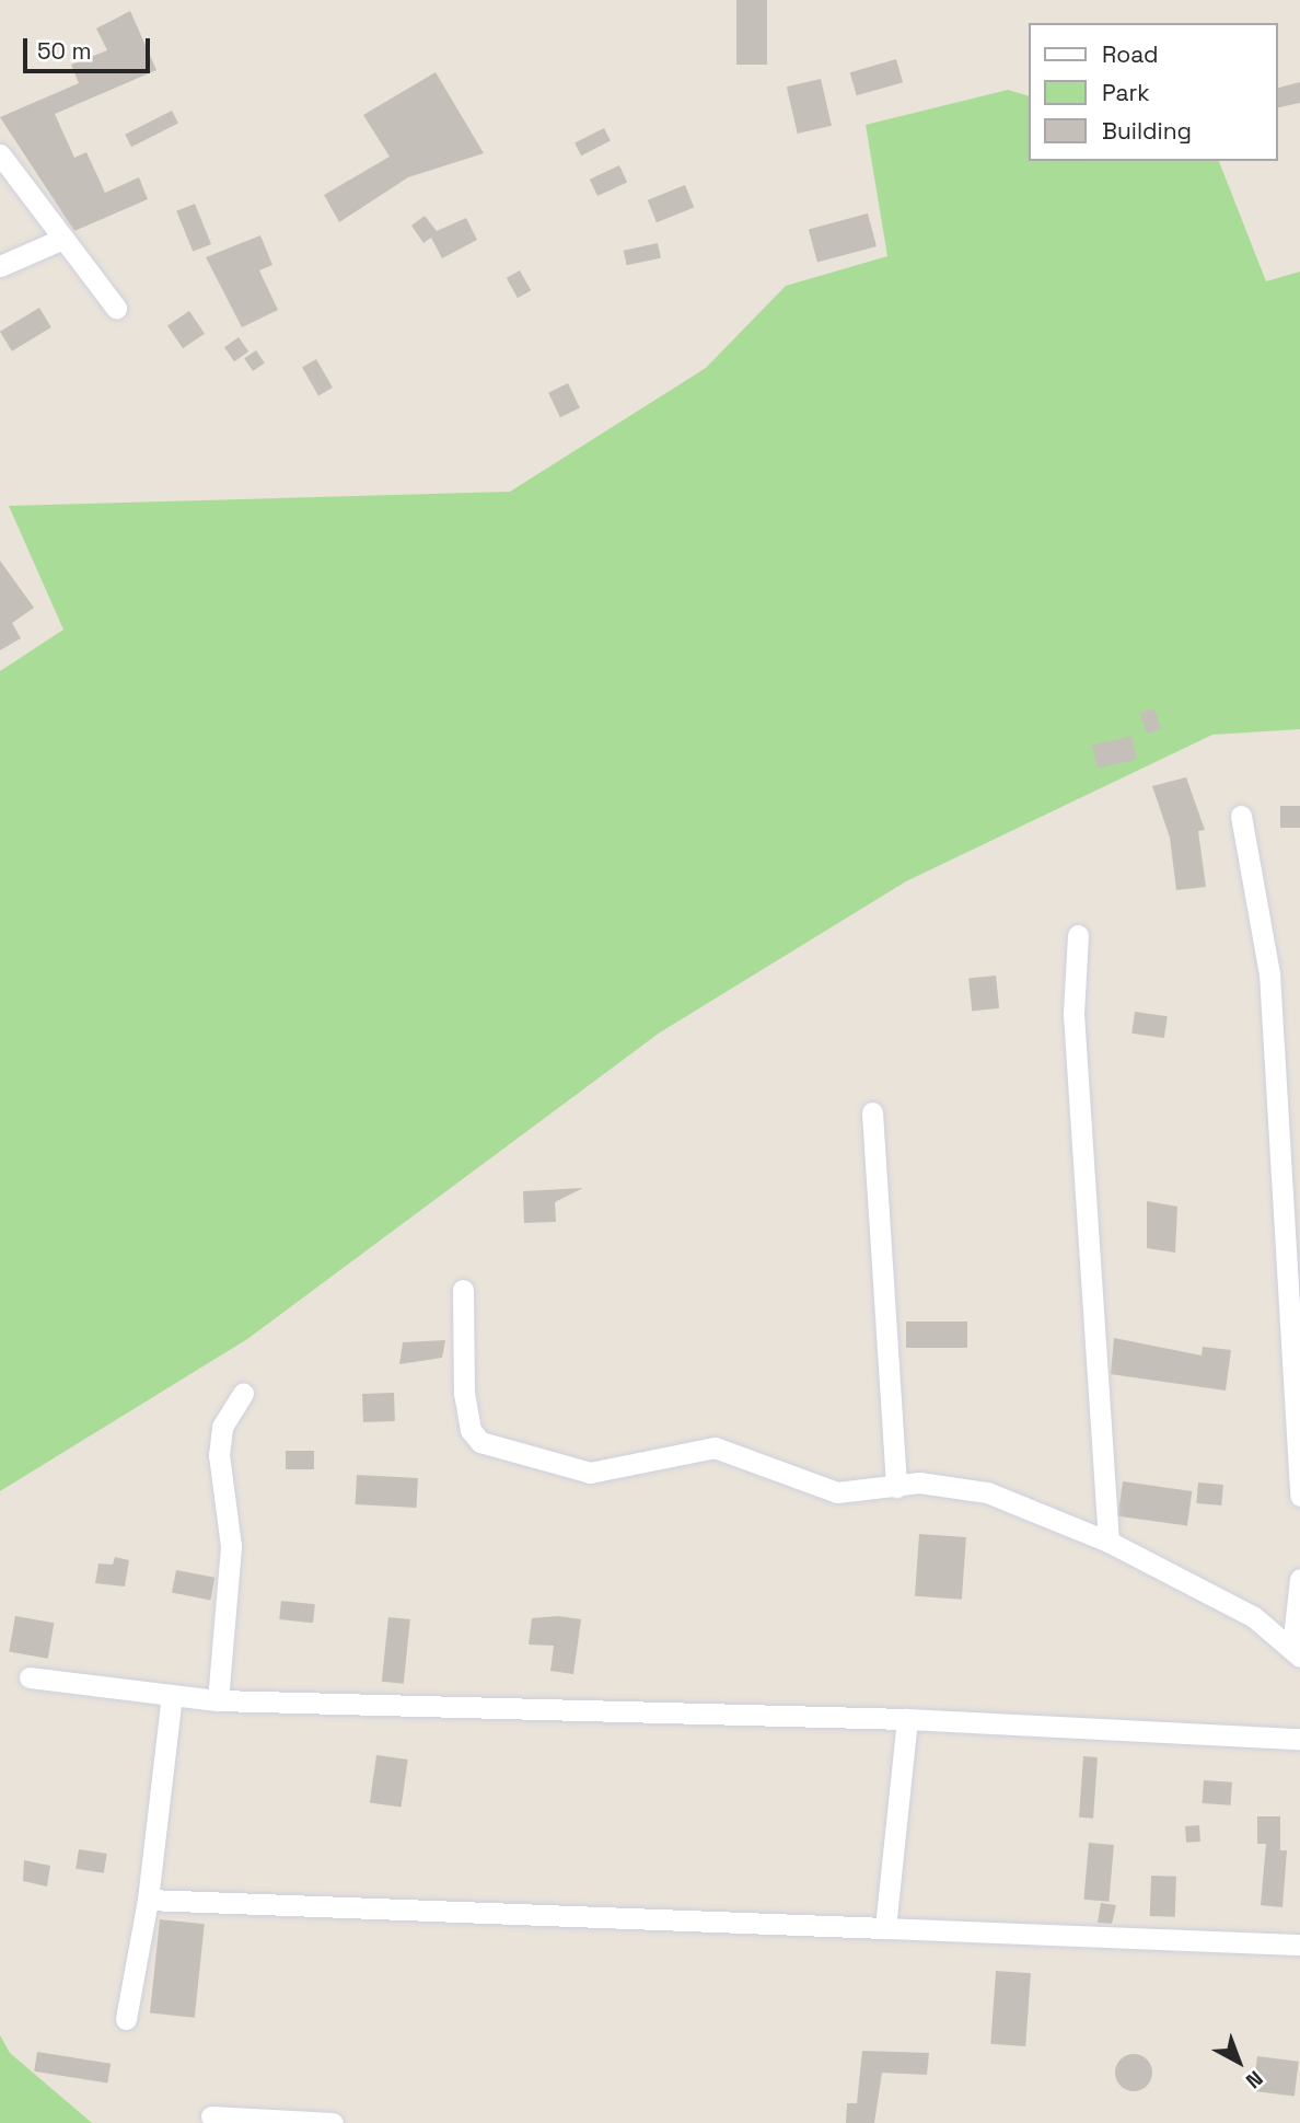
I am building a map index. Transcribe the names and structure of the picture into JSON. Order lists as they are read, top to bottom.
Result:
{
  "legend": ["Road", "Park", "Building"],
  "scale_bar": "50 m",
  "north": "bottom right"
}
